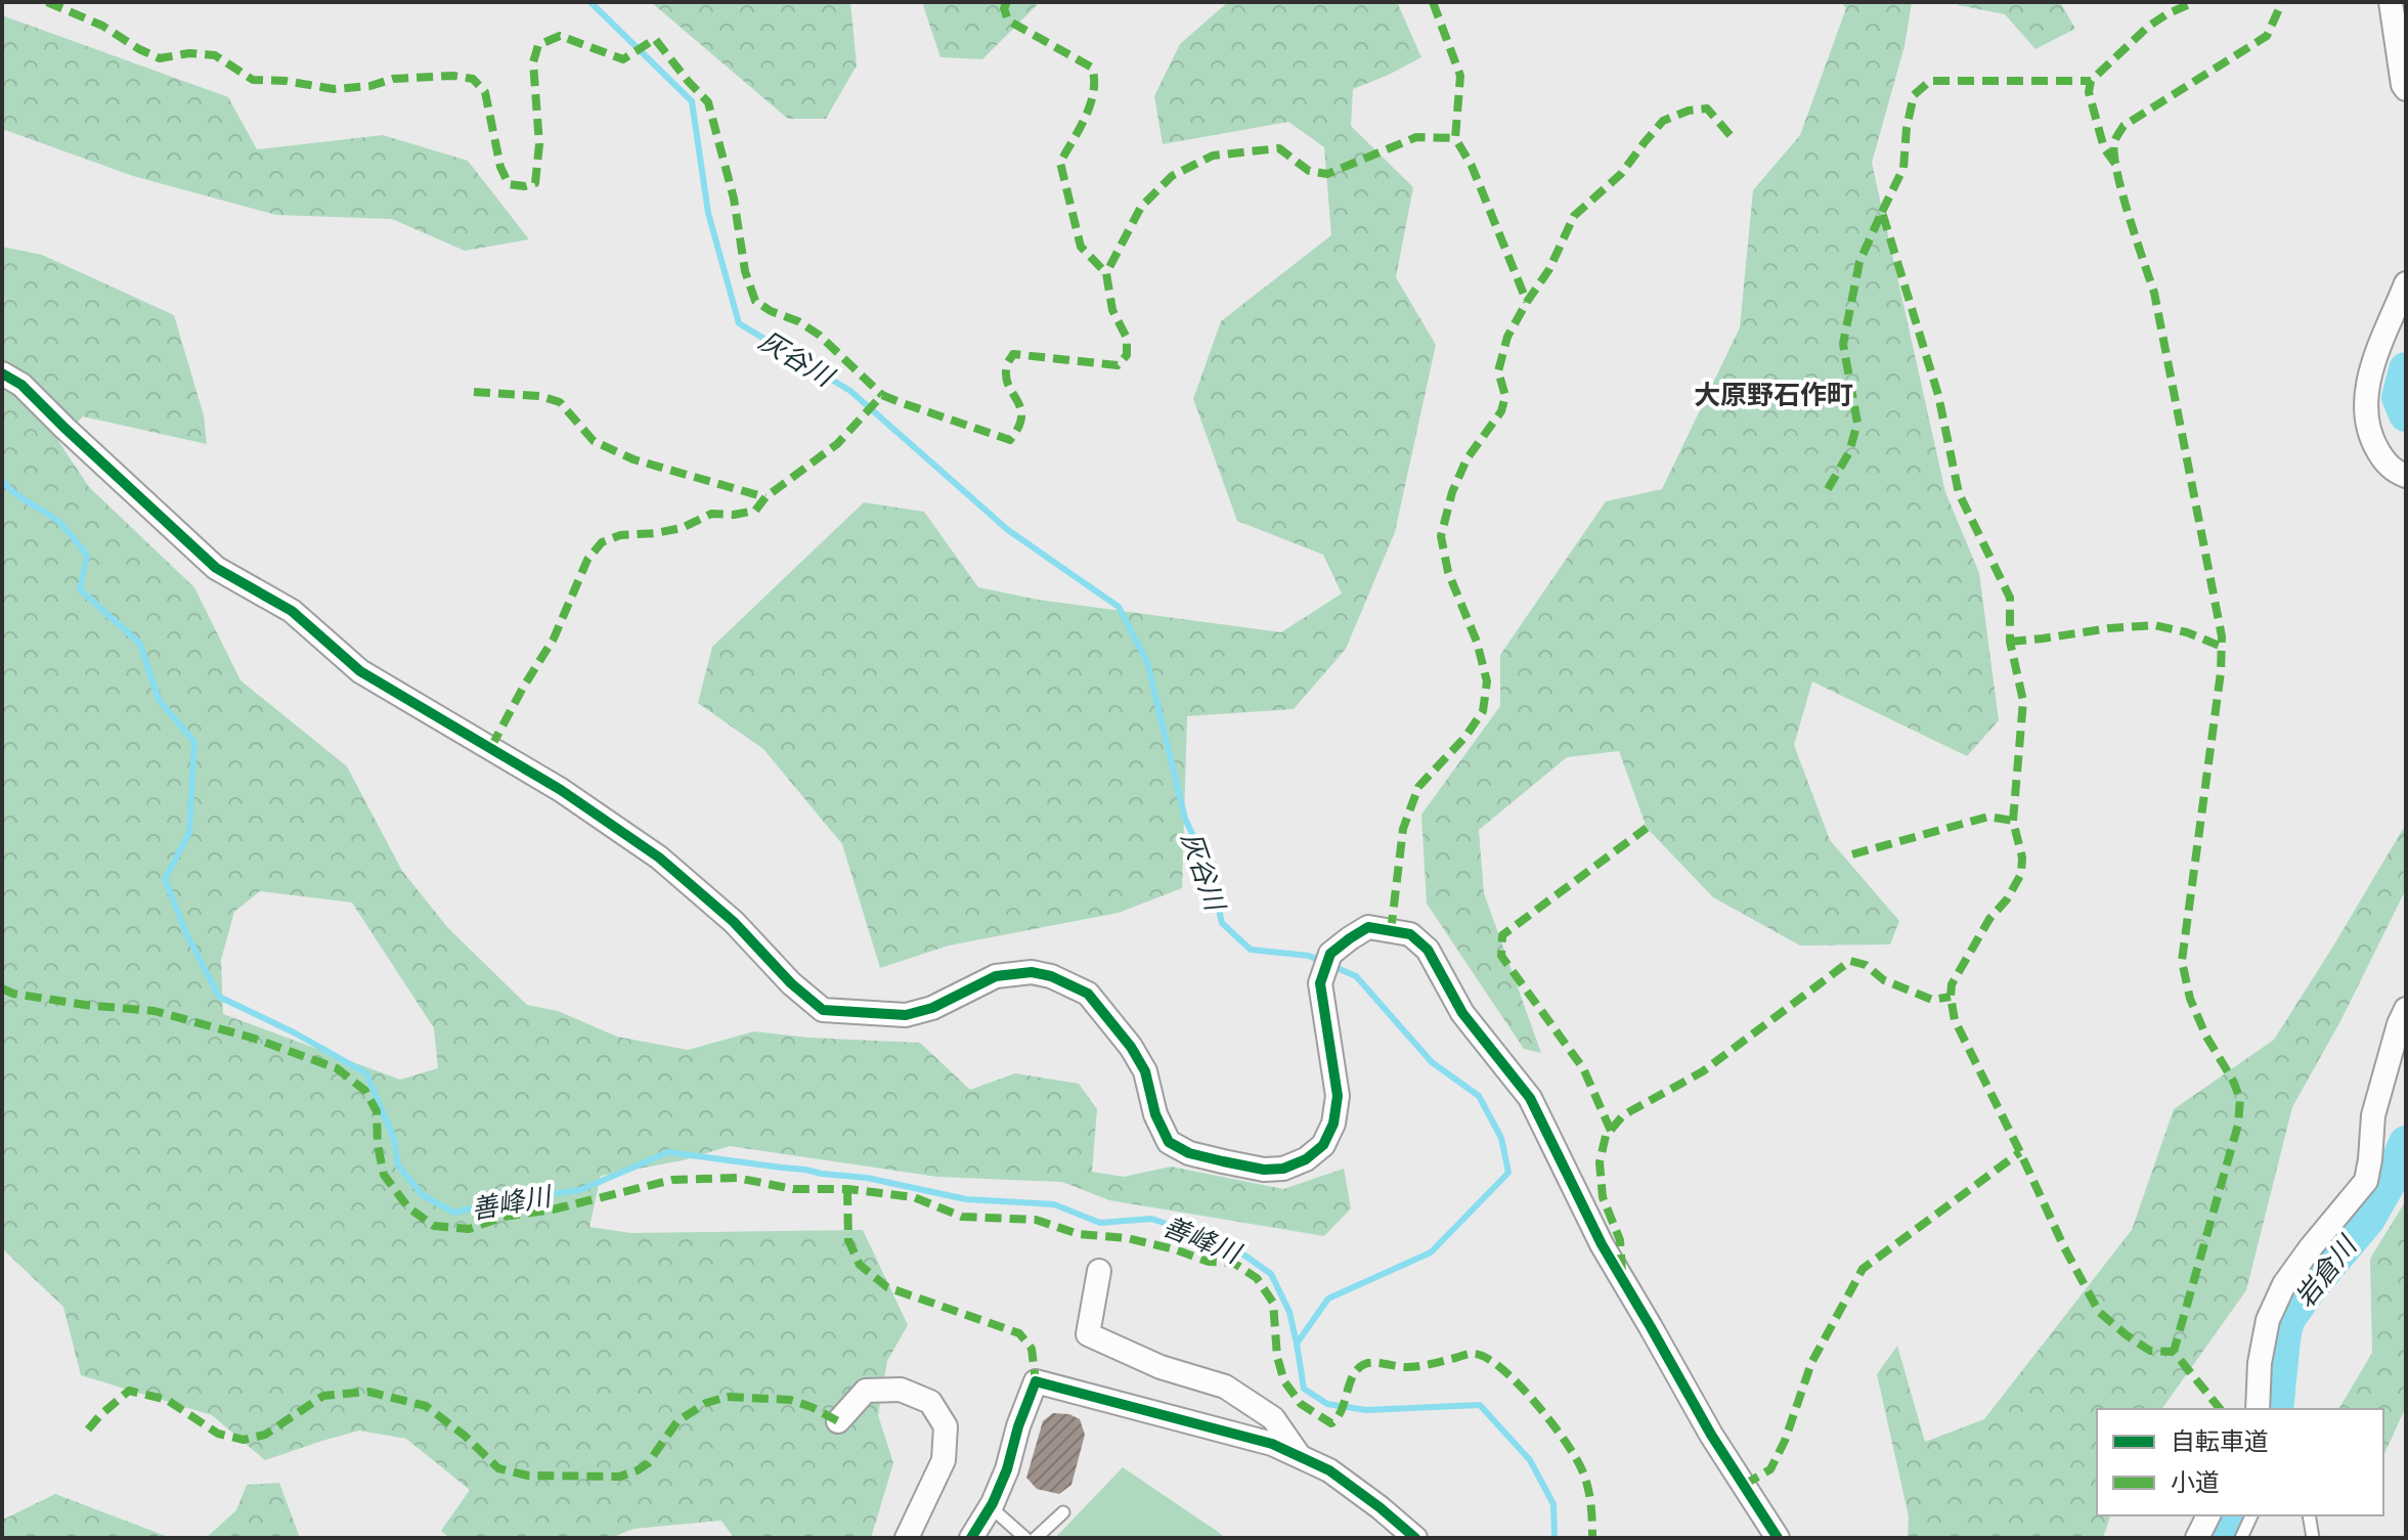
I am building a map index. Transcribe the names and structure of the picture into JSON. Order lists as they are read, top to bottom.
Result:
{
  "districts": ["大原野石作町"],
  "water": ["灰谷川", "善峰川", "岩倉川"],
  "legend": ["自転車道", "小道"]
}
